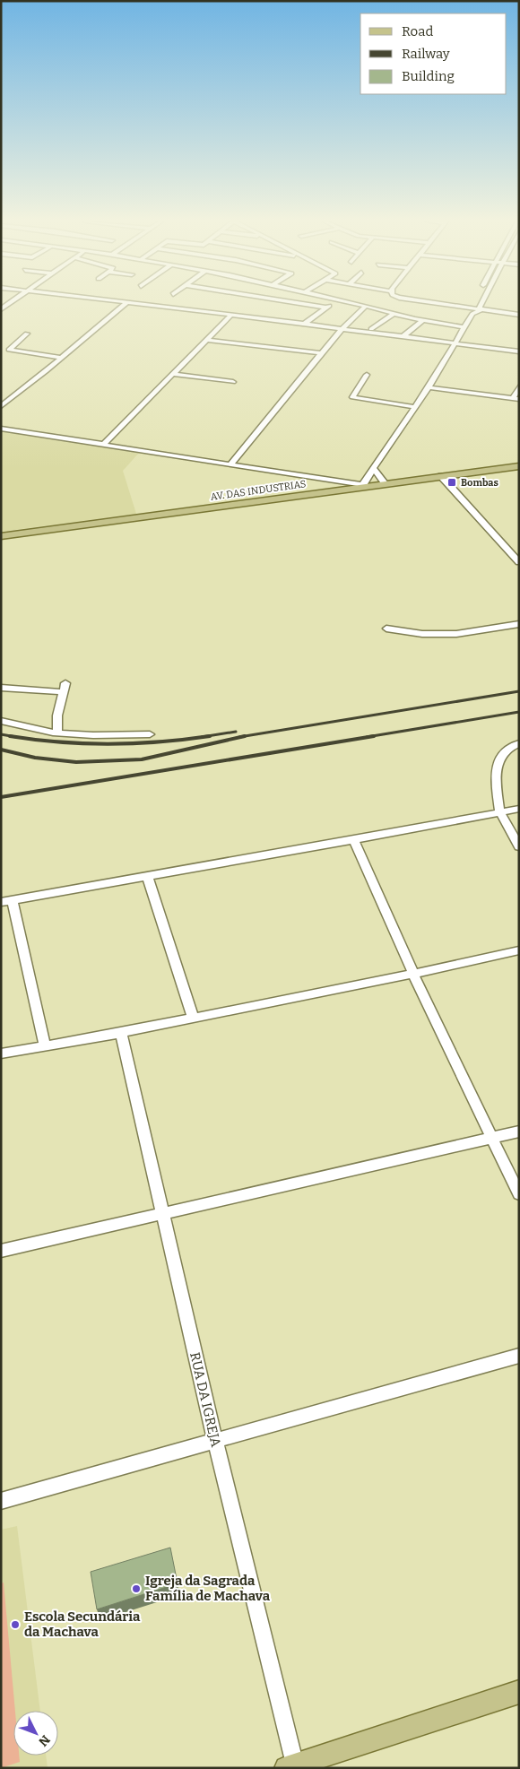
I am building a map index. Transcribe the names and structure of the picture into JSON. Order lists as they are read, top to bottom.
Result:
{
  "streets": {
    "main road": ["AV. DAS INDUSTRIAS"],
    "street": ["RUA DA IGREJA"]
  },
  "places": {
    "transit": ["Bombas"],
    "other": ["Igreja da Sagrada Família de Machava", "Escola Secundária da Machava"]
  },
  "legend": ["Road", "Railway", "Building"],
  "north": "bottom right"
}
